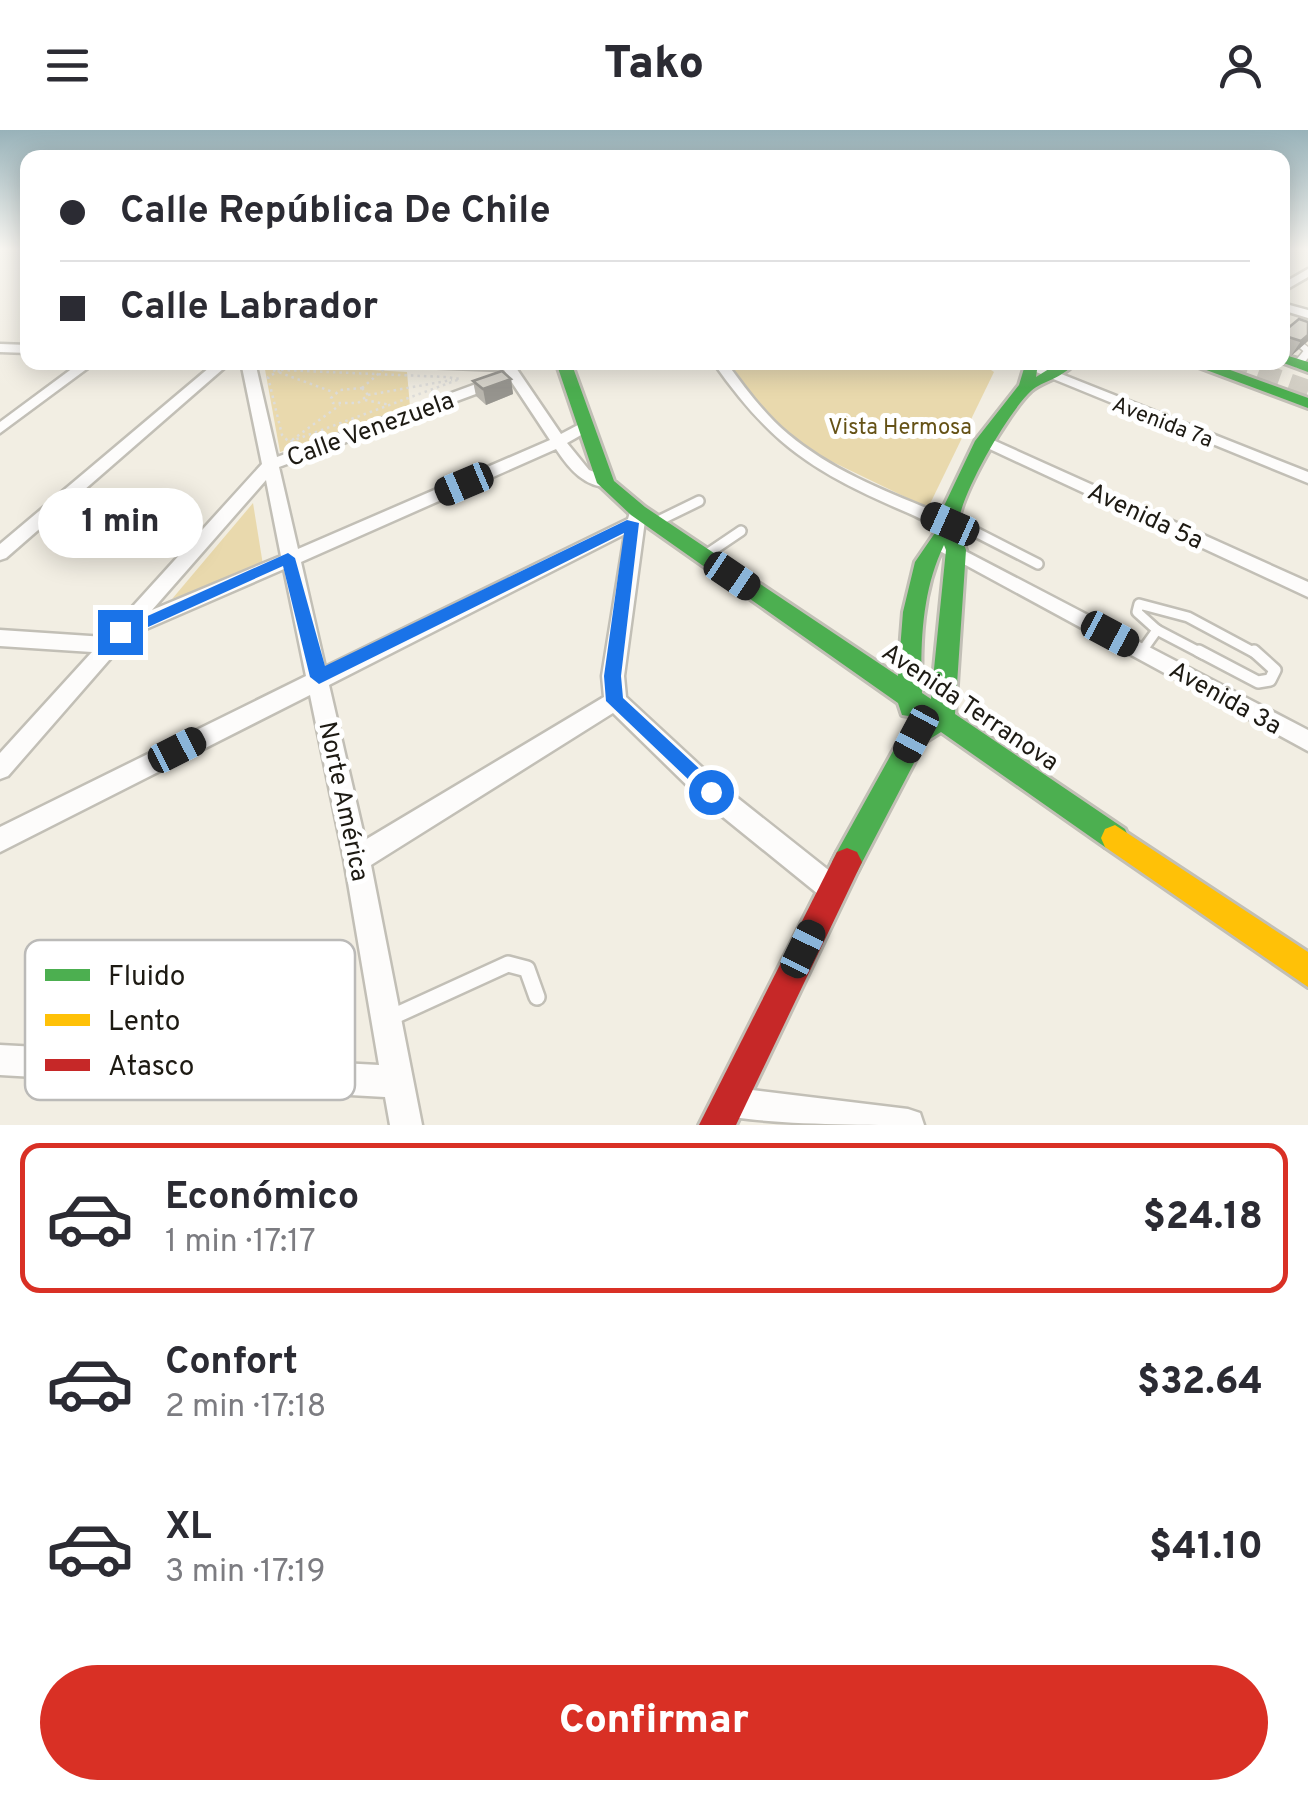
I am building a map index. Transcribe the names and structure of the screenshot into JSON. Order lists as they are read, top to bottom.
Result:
{
  "streets": {
    "street": [
      "Avenida 7a",
      "Calle Venezuela",
      "Avenida 5a",
      "Avenida 3a",
      "Avenida Terranova",
      "Norte América"
    ]
  },
  "crossings": [
    ["Calle Venezuela", "Norte América"]
  ],
  "parks": ["Vista Hermosa"],
  "legend": ["Fluido", "Lento", "Atasco"],
  "page": {
    "header": "Tako",
    "banner": ["Calle República De Chile", "Calle Labrador"],
    "bubble": "1 min",
    "list": [
      {
        "name": "Económico",
        "note": "1 min · 17:17",
        "value": "$24.18"
      },
      {
        "name": "Confort",
        "note": "2 min · 17:18",
        "value": "$32.64"
      },
      {
        "name": "XL",
        "note": "3 min · 17:19",
        "value": "$41.10"
      }
    ],
    "buttons": "Confirmar"
  }
}
